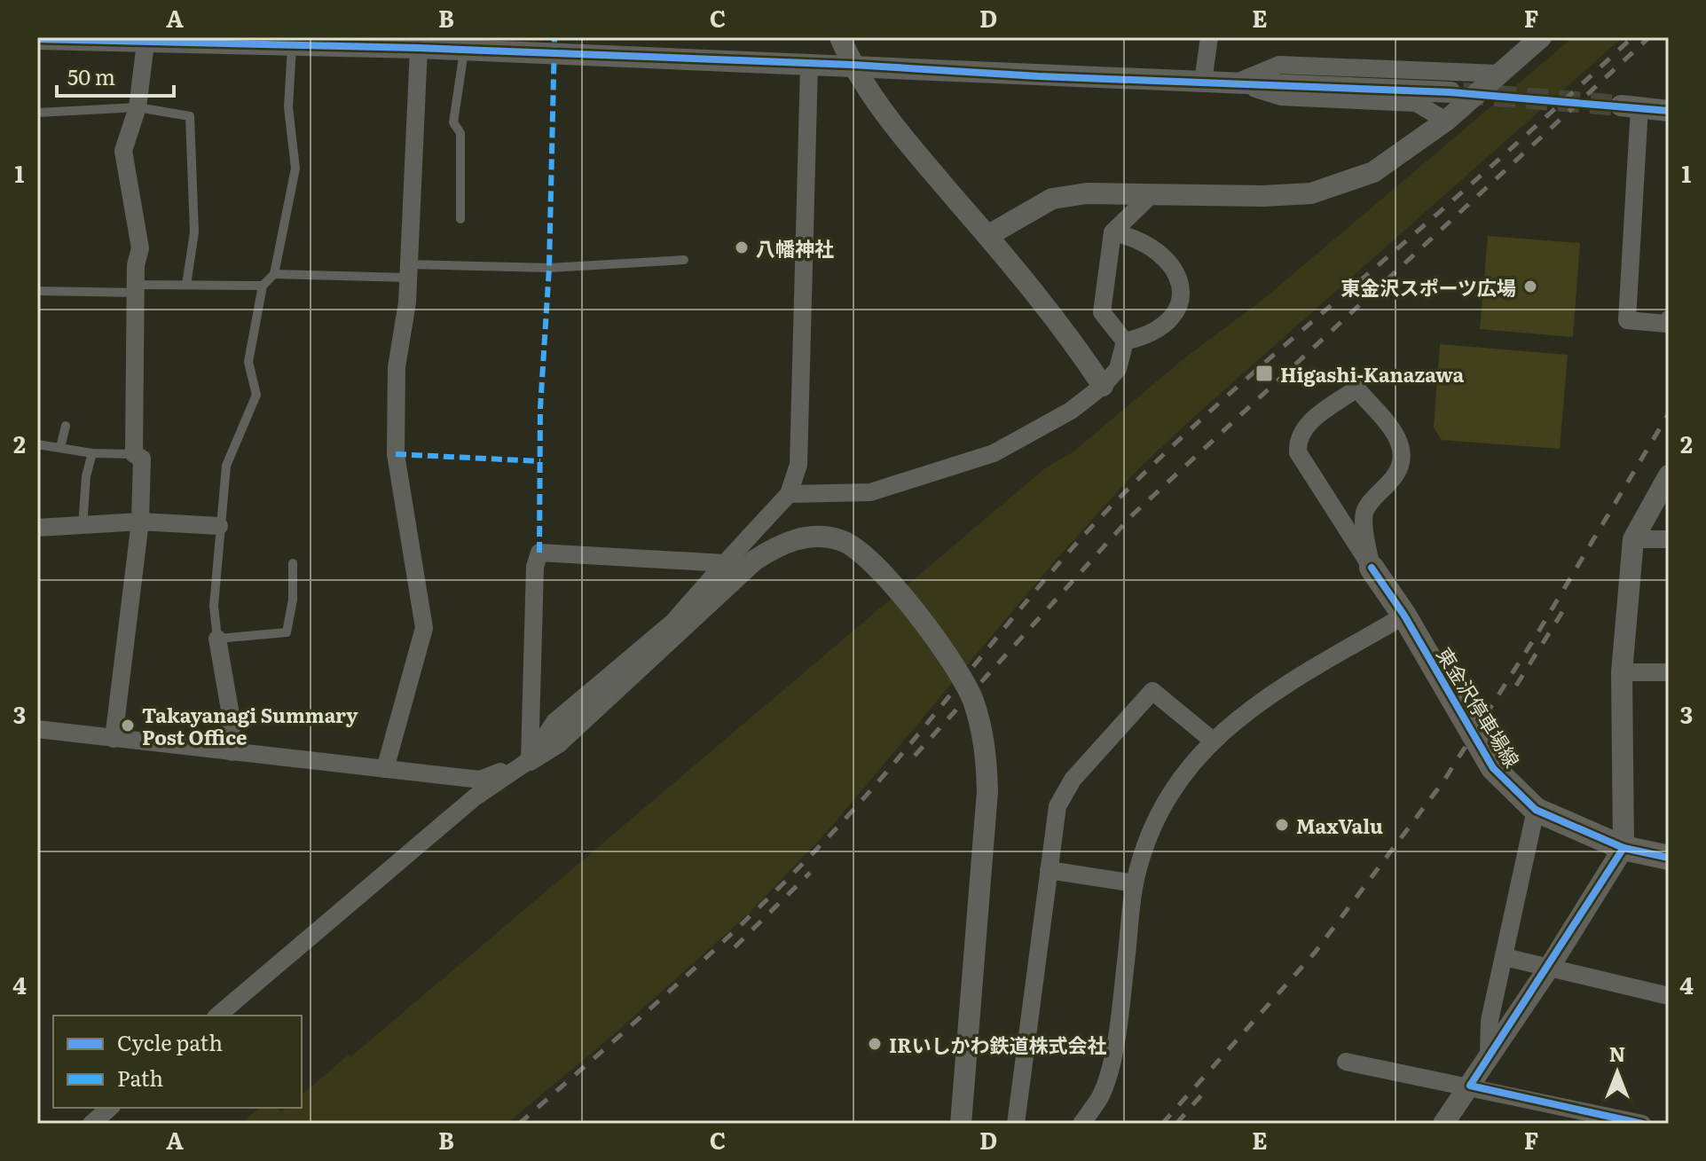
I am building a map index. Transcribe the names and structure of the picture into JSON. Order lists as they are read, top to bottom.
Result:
{
  "streets": {
    "main road": ["東金沢停車場線"]
  },
  "places": {
    "other": [
      "八幡神社",
      "東金沢スポーツ広場",
      "Takayanagi Summary Post Office",
      "MaxValu",
      "IRいしかわ鉄道株式会社"
    ],
    "transit": ["Higashi-Kanazawa"]
  },
  "legend": ["Cycle path", "Path"],
  "scale_bar": "50 m",
  "north": "top",
  "grid": {
    "columns": [
      "A",
      "B",
      "C",
      "D",
      "E",
      "F"
    ],
    "rows": [
      "1",
      "2",
      "3",
      "4"
    ]
  }
}
